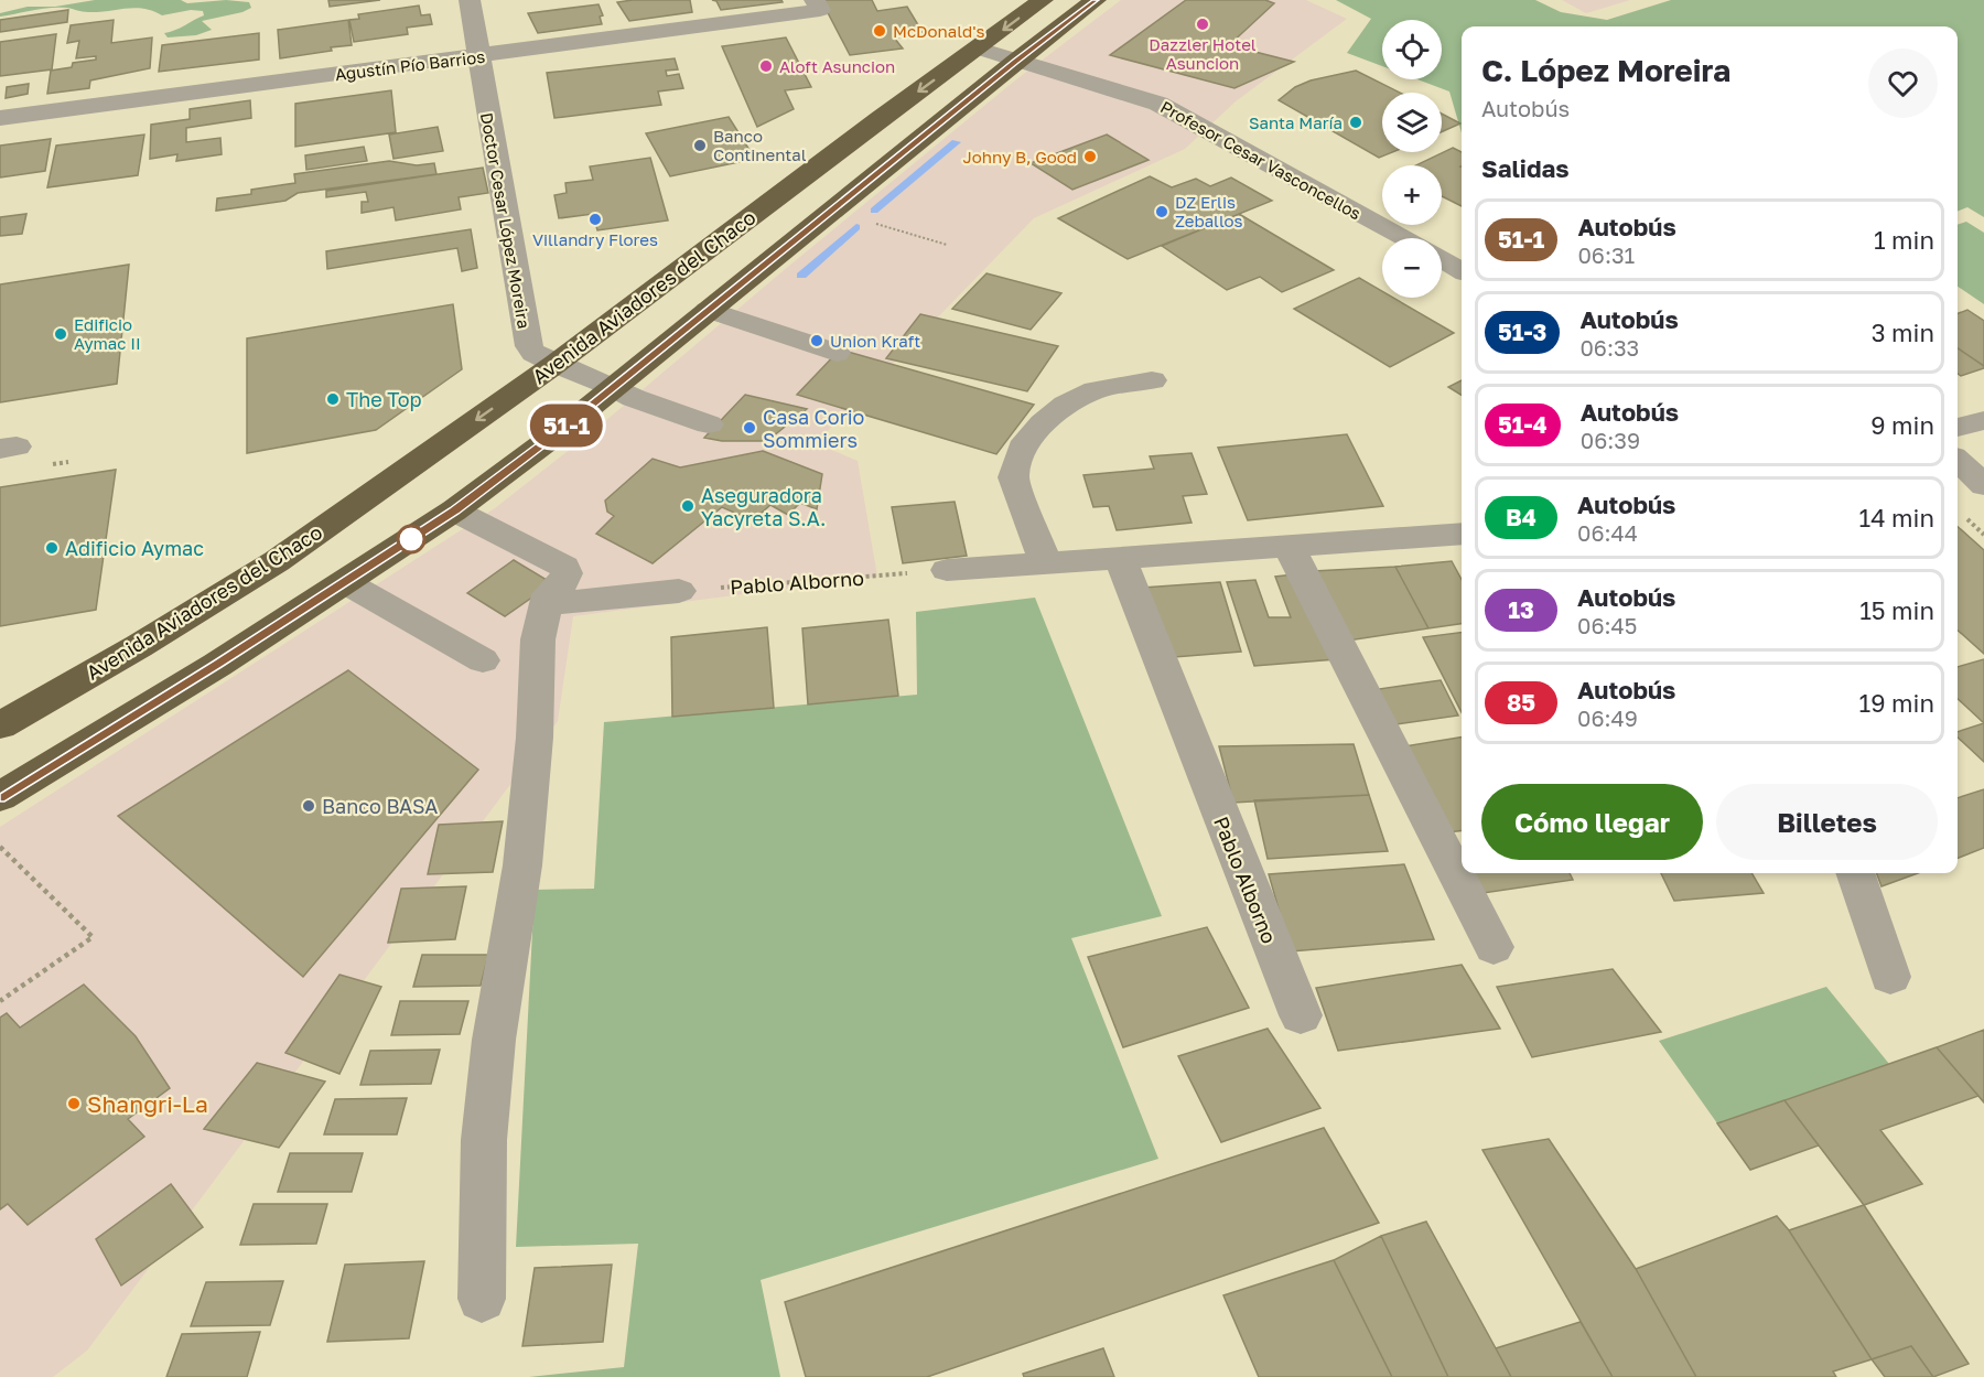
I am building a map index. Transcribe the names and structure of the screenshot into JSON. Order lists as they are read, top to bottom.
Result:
{
  "streets": {
    "highway": ["Avenida Aviadores del Chaco"],
    "street": [
      "Agustín Pío Barrios",
      "Profesor Cesar Vasconcellos",
      "Doctor Cesar López Moreira",
      "Pablo Alborno"
    ]
  },
  "crossings": [
    ["Agustín Pío Barrios", "Doctor Cesar López Moreira"],
    ["Profesor Cesar Vasconcellos", "Avenida Aviadores del Chaco"],
    ["Doctor Cesar López Moreira", "Avenida Aviadores del Chaco"]
  ],
  "places": [
    "Dazzler Hotel Asuncion",
    "McDonald's",
    "Aloft Asuncion",
    "Santa María",
    "Banco Continental",
    "Johny B, Good",
    "DZ Erlis Zeballos",
    "Villandry Flores",
    "Edificio Aymac II",
    "Union Kraft",
    "The Top",
    "Casa Corio Sommiers",
    "Aseguradora Yacyreta S.A.",
    "Adificio Aymac",
    "Banco BASA",
    "Shangri-La"
  ],
  "lines": ["bus line 51-1"],
  "page": {
    "on_map": "51-1",
    "map_buttons": ["+", "−"],
    "heading": [
      ["C. López Moreira", "Autobús"],
      "Salidas"
    ],
    "list": [
      {
        "mark": "51-1",
        "name": "Autobús",
        "note": "06:31",
        "value": "1 min"
      },
      {
        "mark": "51-3",
        "name": "Autobús",
        "note": "06:33",
        "value": "3 min"
      },
      {
        "mark": "51-4",
        "name": "Autobús",
        "note": "06:39",
        "value": "9 min"
      },
      {
        "mark": "B4",
        "name": "Autobús",
        "note": "06:44",
        "value": "14 min"
      },
      {
        "mark": "13",
        "name": "Autobús",
        "note": "06:45",
        "value": "15 min"
      },
      {
        "mark": "85",
        "name": "Autobús",
        "note": "06:49",
        "value": "19 min"
      }
    ],
    "buttons": ["Cómo llegar", "Billetes"]
  }
}
